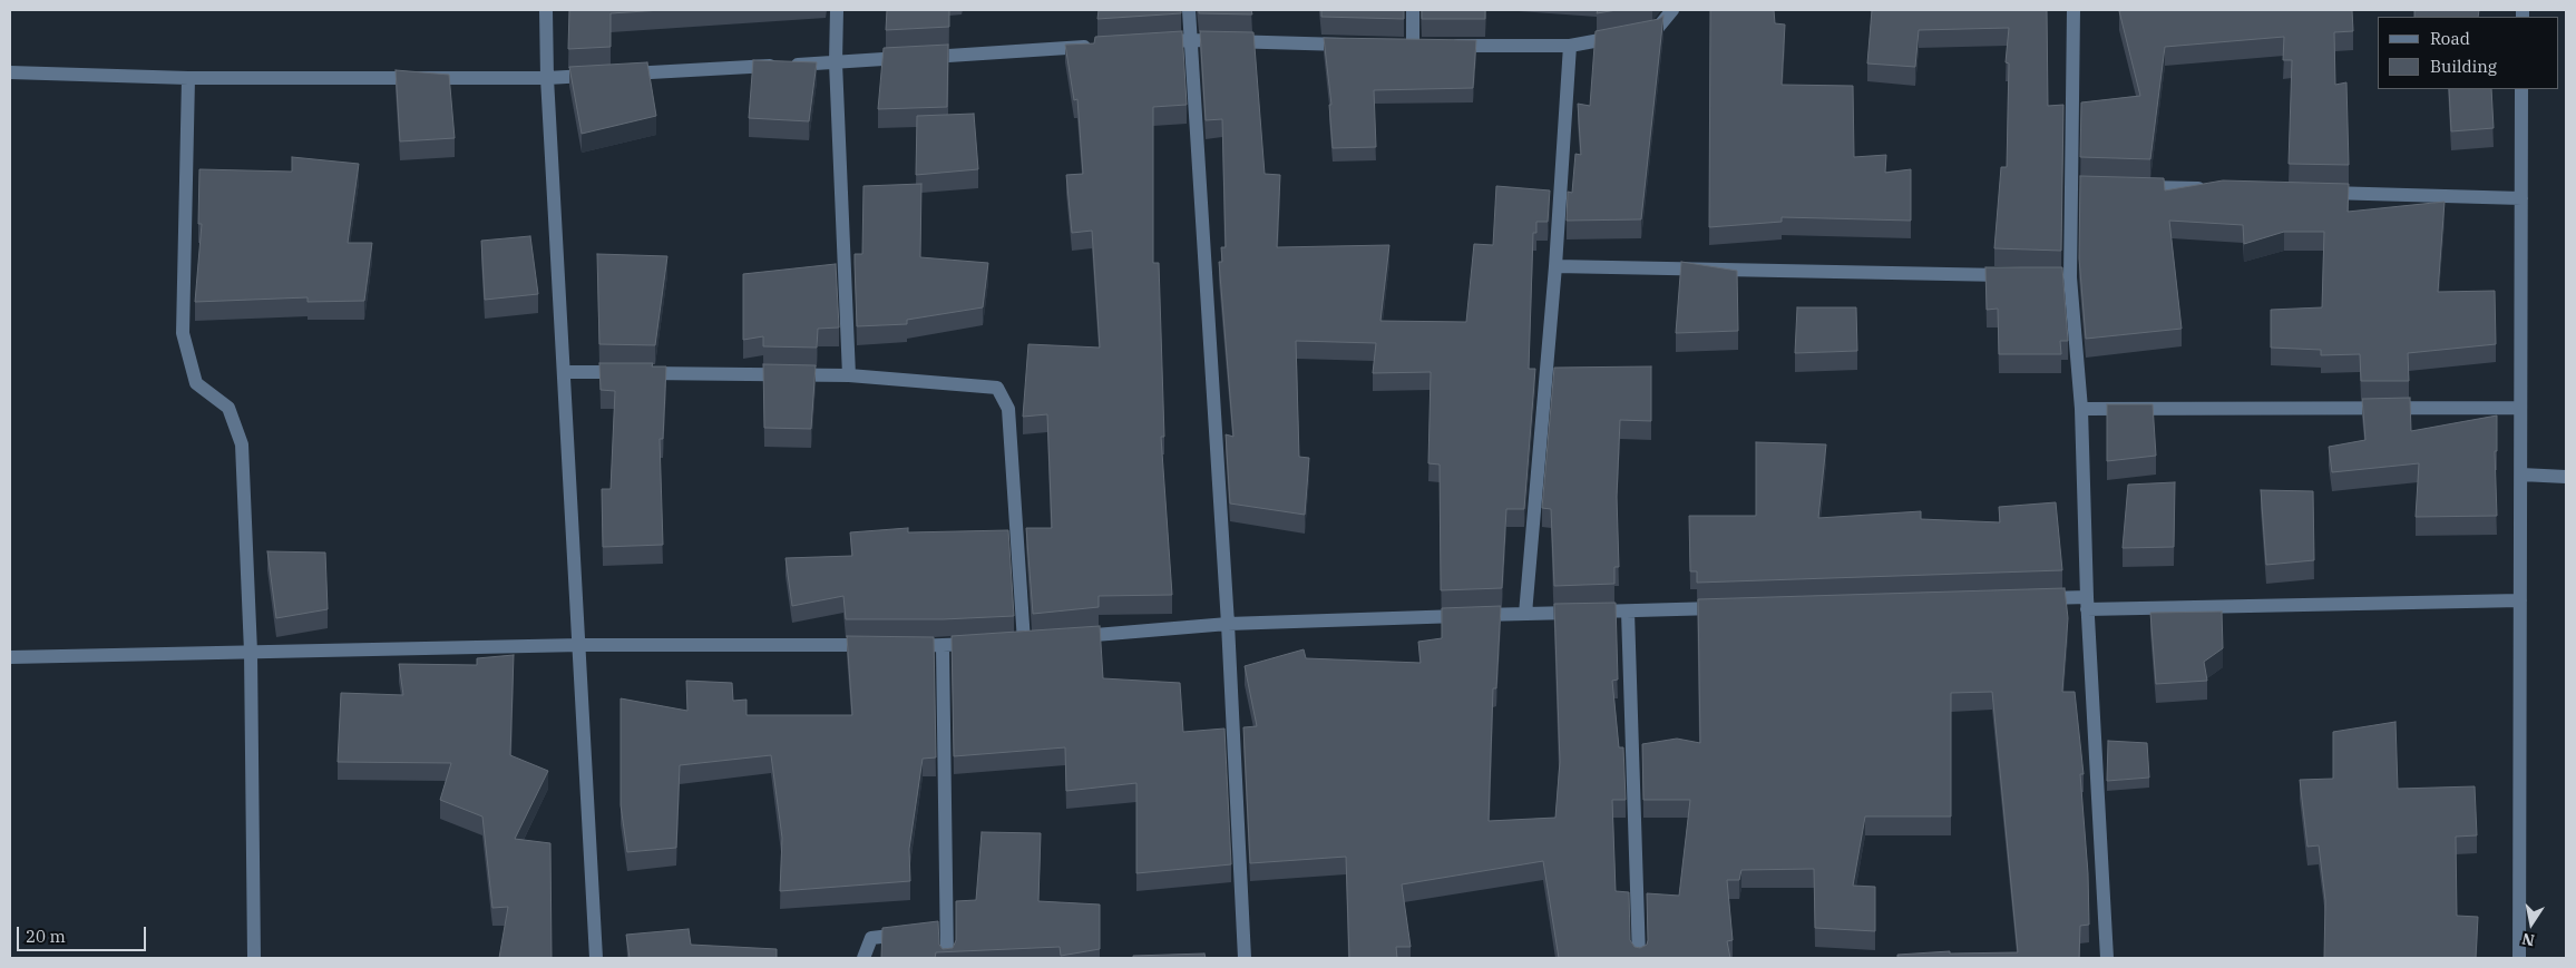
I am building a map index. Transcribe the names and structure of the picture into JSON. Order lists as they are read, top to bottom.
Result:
{
  "legend": ["Road", "Building"],
  "scale_bar": "20 m",
  "north": "bottom"
}
